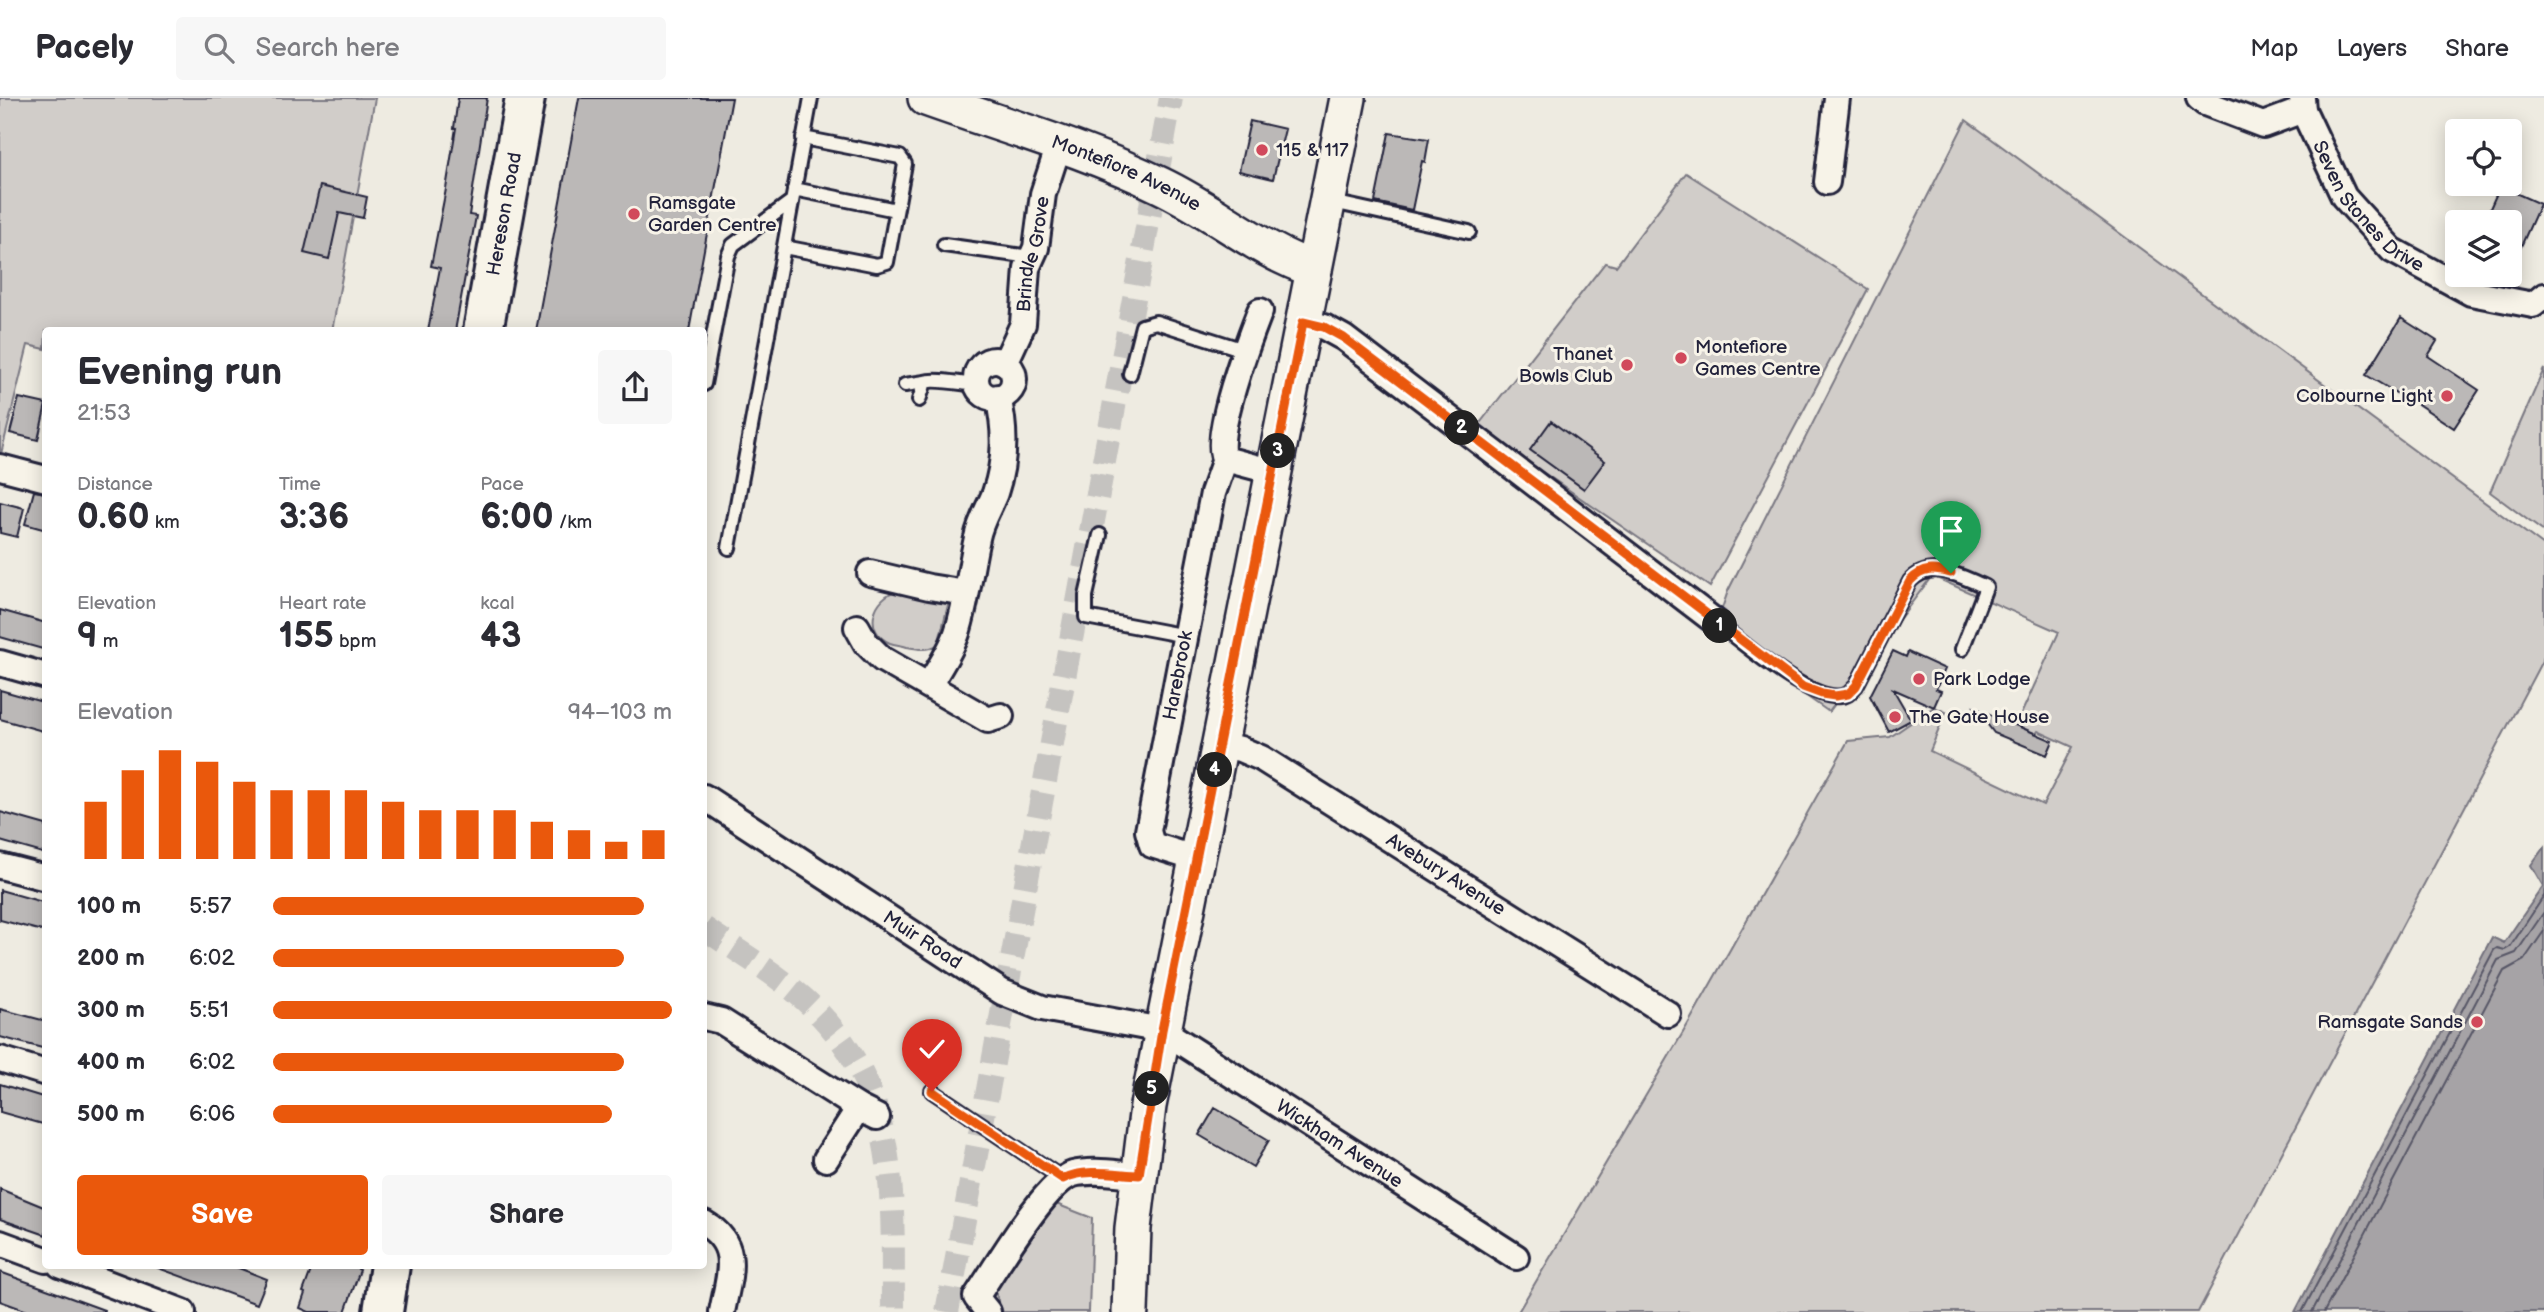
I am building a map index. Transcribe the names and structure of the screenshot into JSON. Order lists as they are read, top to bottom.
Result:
{
  "streets": {
    "main road": ["Hereson Road"],
    "street": [
      "Montefiore Avenue",
      "Seven Stones Drive",
      "Brindle Grove",
      "Harebrook",
      "Avebury Avenue",
      "Muir Road",
      "Wickham Avenue"
    ]
  },
  "crossings": [
    ["Montefiore Avenue", "Brindle Grove"],
    ["Muir Road", "Wickham Avenue"]
  ],
  "places": [
    "115 & 117",
    "Ramsgate Garden Centre",
    "Montefiore Games Centre",
    "Thanet Bowls Club",
    "Colbourne Light",
    "Park Lodge",
    "The Gate House",
    "Ramsgate Sands"
  ],
  "page": {
    "header": "Pacely",
    "search": "Search here",
    "nav": ["Map", "Layers", "Share"],
    "heading": ["Evening run", "21:53"],
    "pins": [
      "2",
      "3",
      "1",
      "4",
      "5"
    ],
    "stats": [
      ["Distance", "0.60 km"],
      ["Time", "3:36"],
      ["Pace", "6:00 /km"],
      ["Elevation", "9 m"],
      ["Heart rate", "155 bpm"],
      ["kcal", "43"]
    ],
    "chart": ["Elevation", "94–103 m"],
    "list": [
      {
        "name": "100 m",
        "note": "5:57"
      },
      {
        "name": "200 m",
        "note": "6:02"
      },
      {
        "name": "300 m",
        "note": "5:51"
      },
      {
        "name": "400 m",
        "note": "6:02"
      },
      {
        "name": "500 m",
        "note": "6:06"
      }
    ],
    "buttons": ["Save", "Share"]
  }
}
